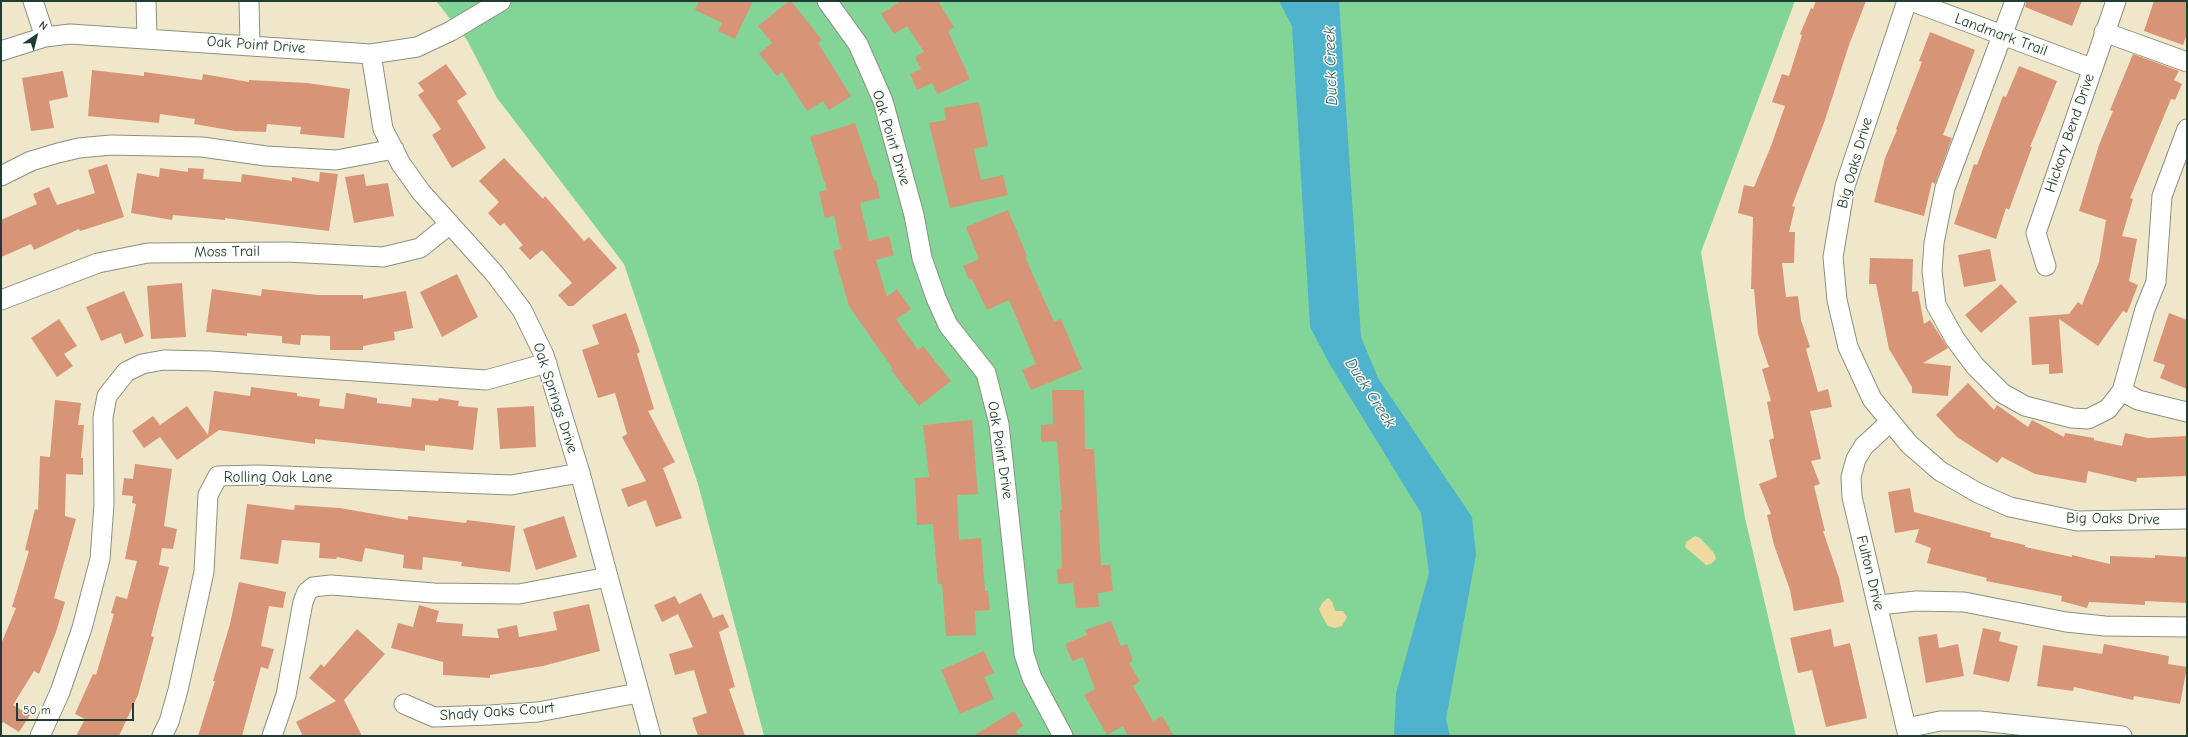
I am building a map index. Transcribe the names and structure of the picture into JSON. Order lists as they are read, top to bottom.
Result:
{
  "streets": {
    "street": [
      "Landmark Trail",
      "Oak Point Drive",
      "Hickory Bend Drive",
      "Big Oaks Drive",
      "Moss Trail",
      "Oak Springs Drive",
      "Rolling Oak Lane",
      "Fulton Drive",
      "Shady Oaks Court"
    ]
  },
  "crossings": [
    ["Landmark Trail", "Hickory Bend Drive"],
    ["Oak Point Drive", "Oak Springs Drive"],
    ["Big Oaks Drive", "Fulton Drive"],
    ["Moss Trail", "Oak Springs Drive"],
    ["Oak Springs Drive", "Rolling Oak Lane"],
    ["Oak Springs Drive", "Shady Oaks Court"]
  ],
  "water": ["Duck Creek"],
  "scale_bar": "50 m",
  "north": "top right"
}
